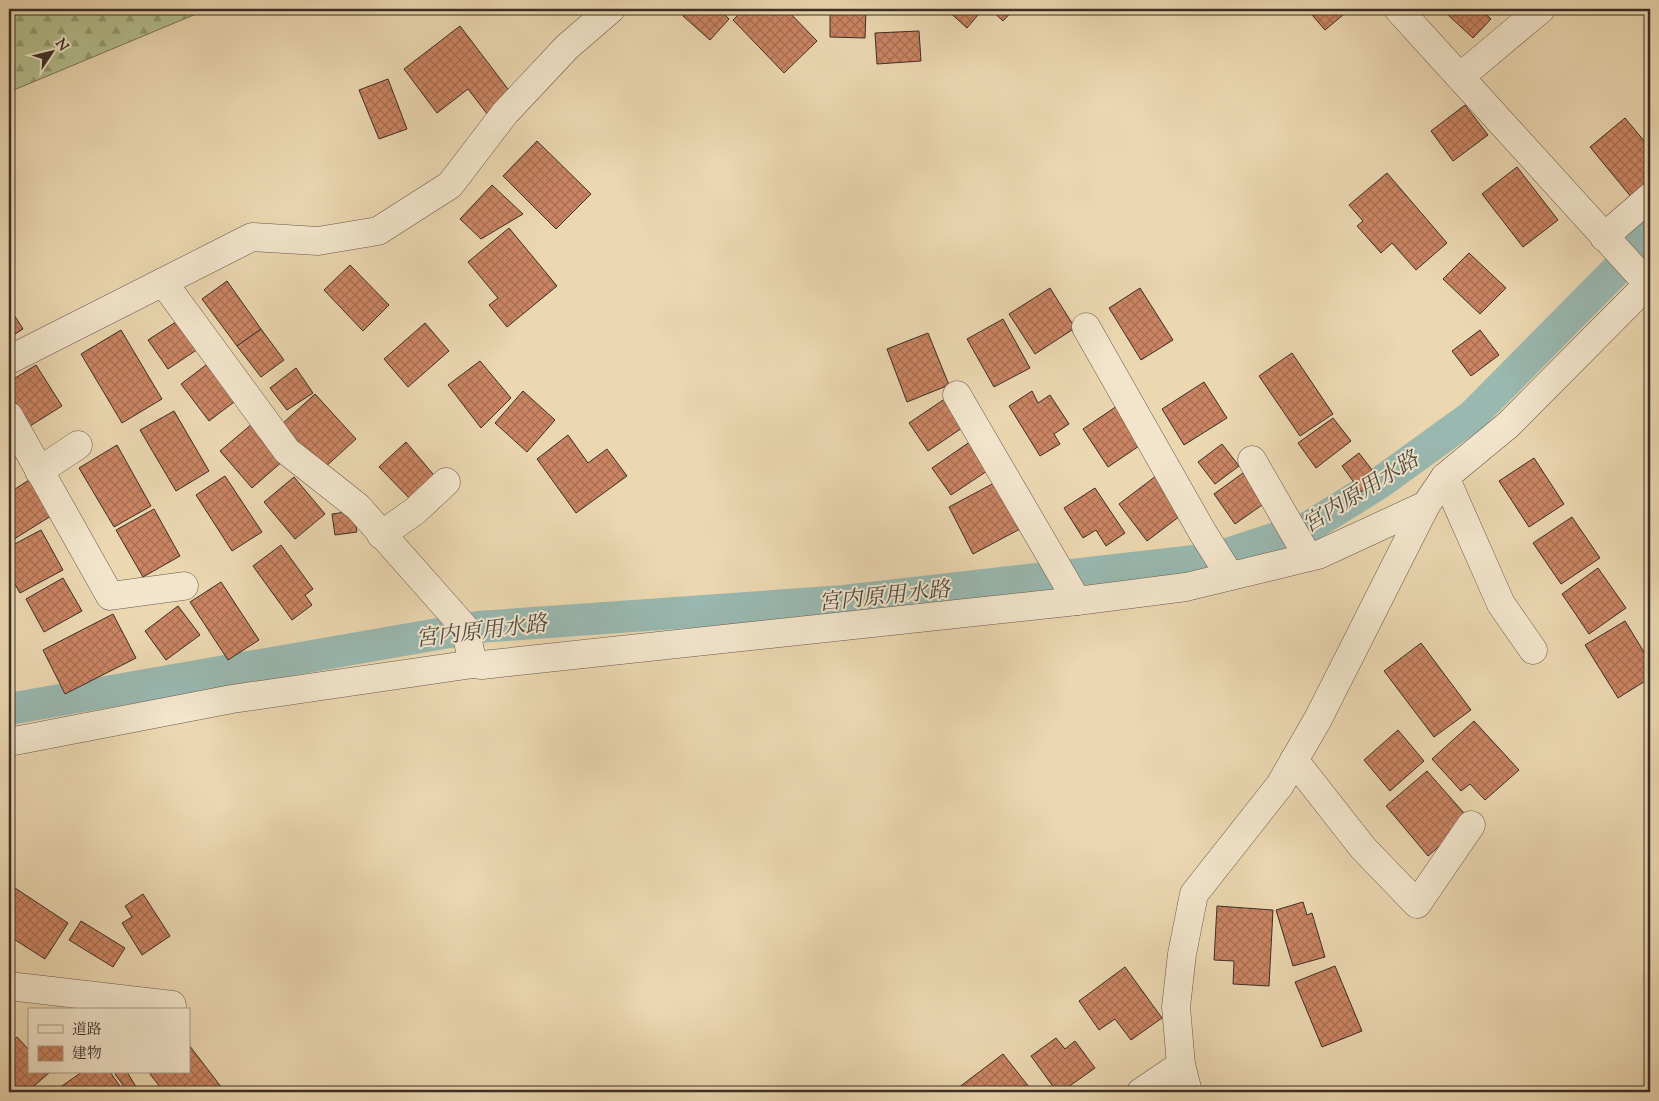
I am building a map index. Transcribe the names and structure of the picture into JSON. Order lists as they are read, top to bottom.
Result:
{
  "water": ["宮内原用水路"],
  "legend": ["道路", "建物"],
  "north": "top right"
}
